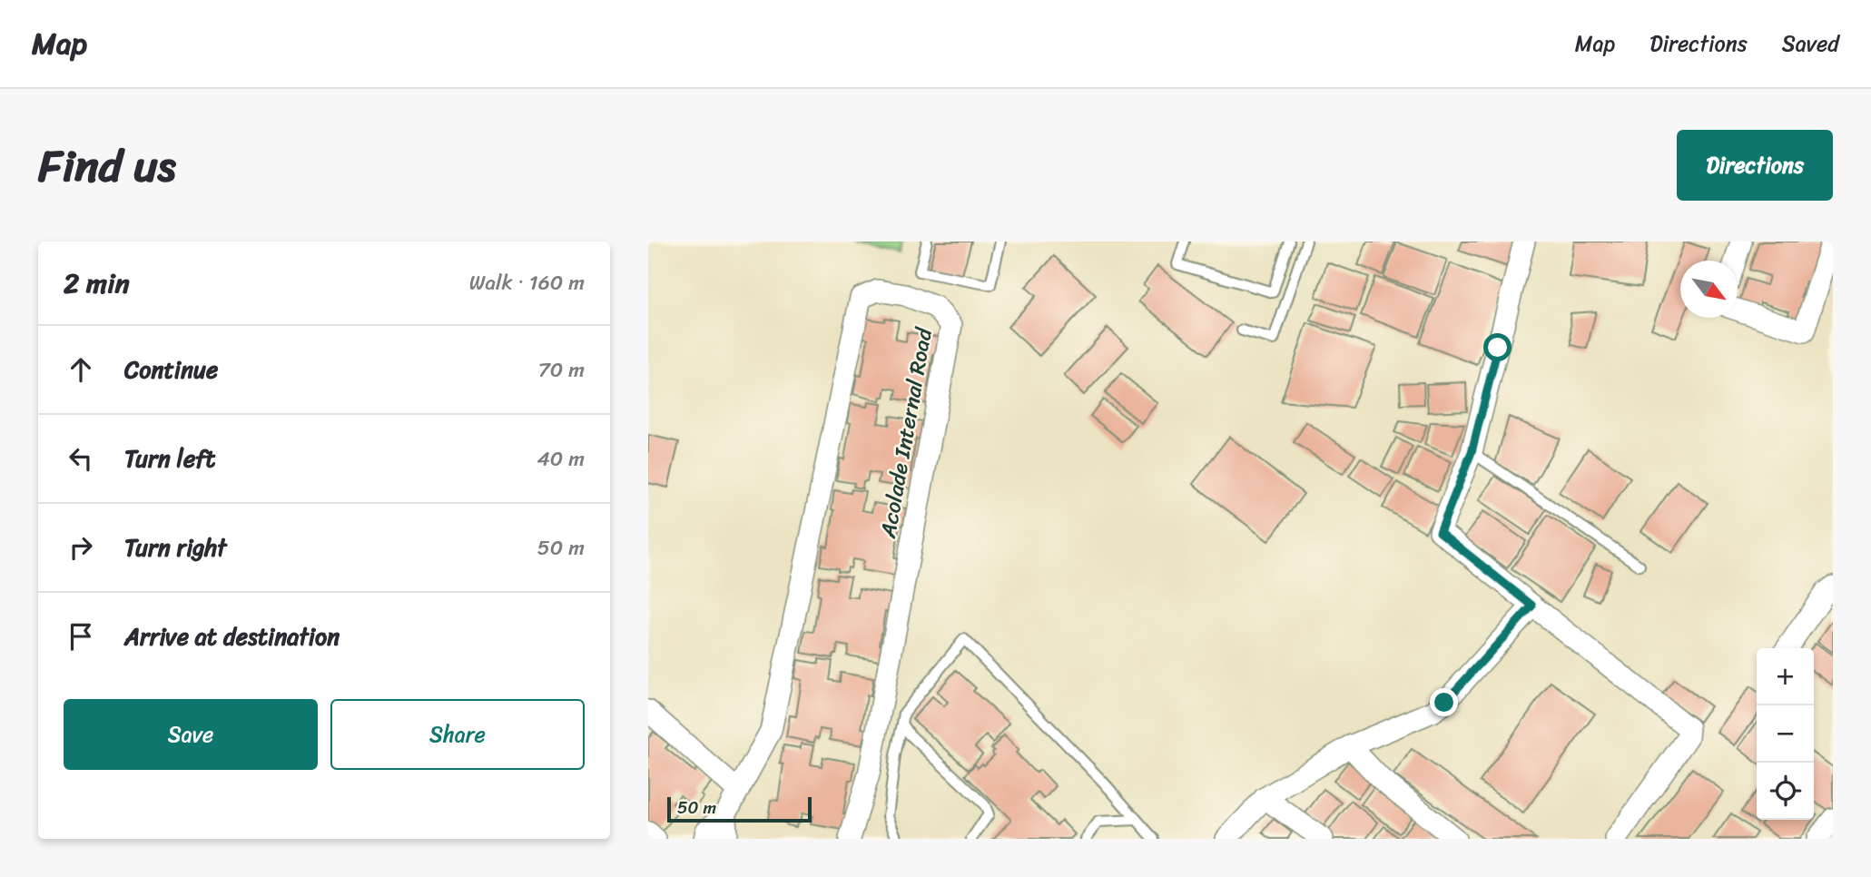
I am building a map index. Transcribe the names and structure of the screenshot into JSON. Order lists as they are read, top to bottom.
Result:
{
  "streets": {
    "street": ["Acolade Internal Road"]
  },
  "scale_bar": "50 m",
  "north": "bottom right",
  "page": {
    "header": "Map",
    "nav": ["Map", "Directions", "Saved"],
    "title": "Find us",
    "buttons": [
      "Directions",
      ["Save", "Share"]
    ],
    "heading": ["2 min", "Walk · 160 m"],
    "list": [
      ["Continue", "70 m"],
      ["Turn left", "40 m"],
      ["Turn right", "50 m"],
      "Arrive at destination"
    ],
    "map_buttons": ["+", "−"],
    "scale": "50 m"
  }
}
